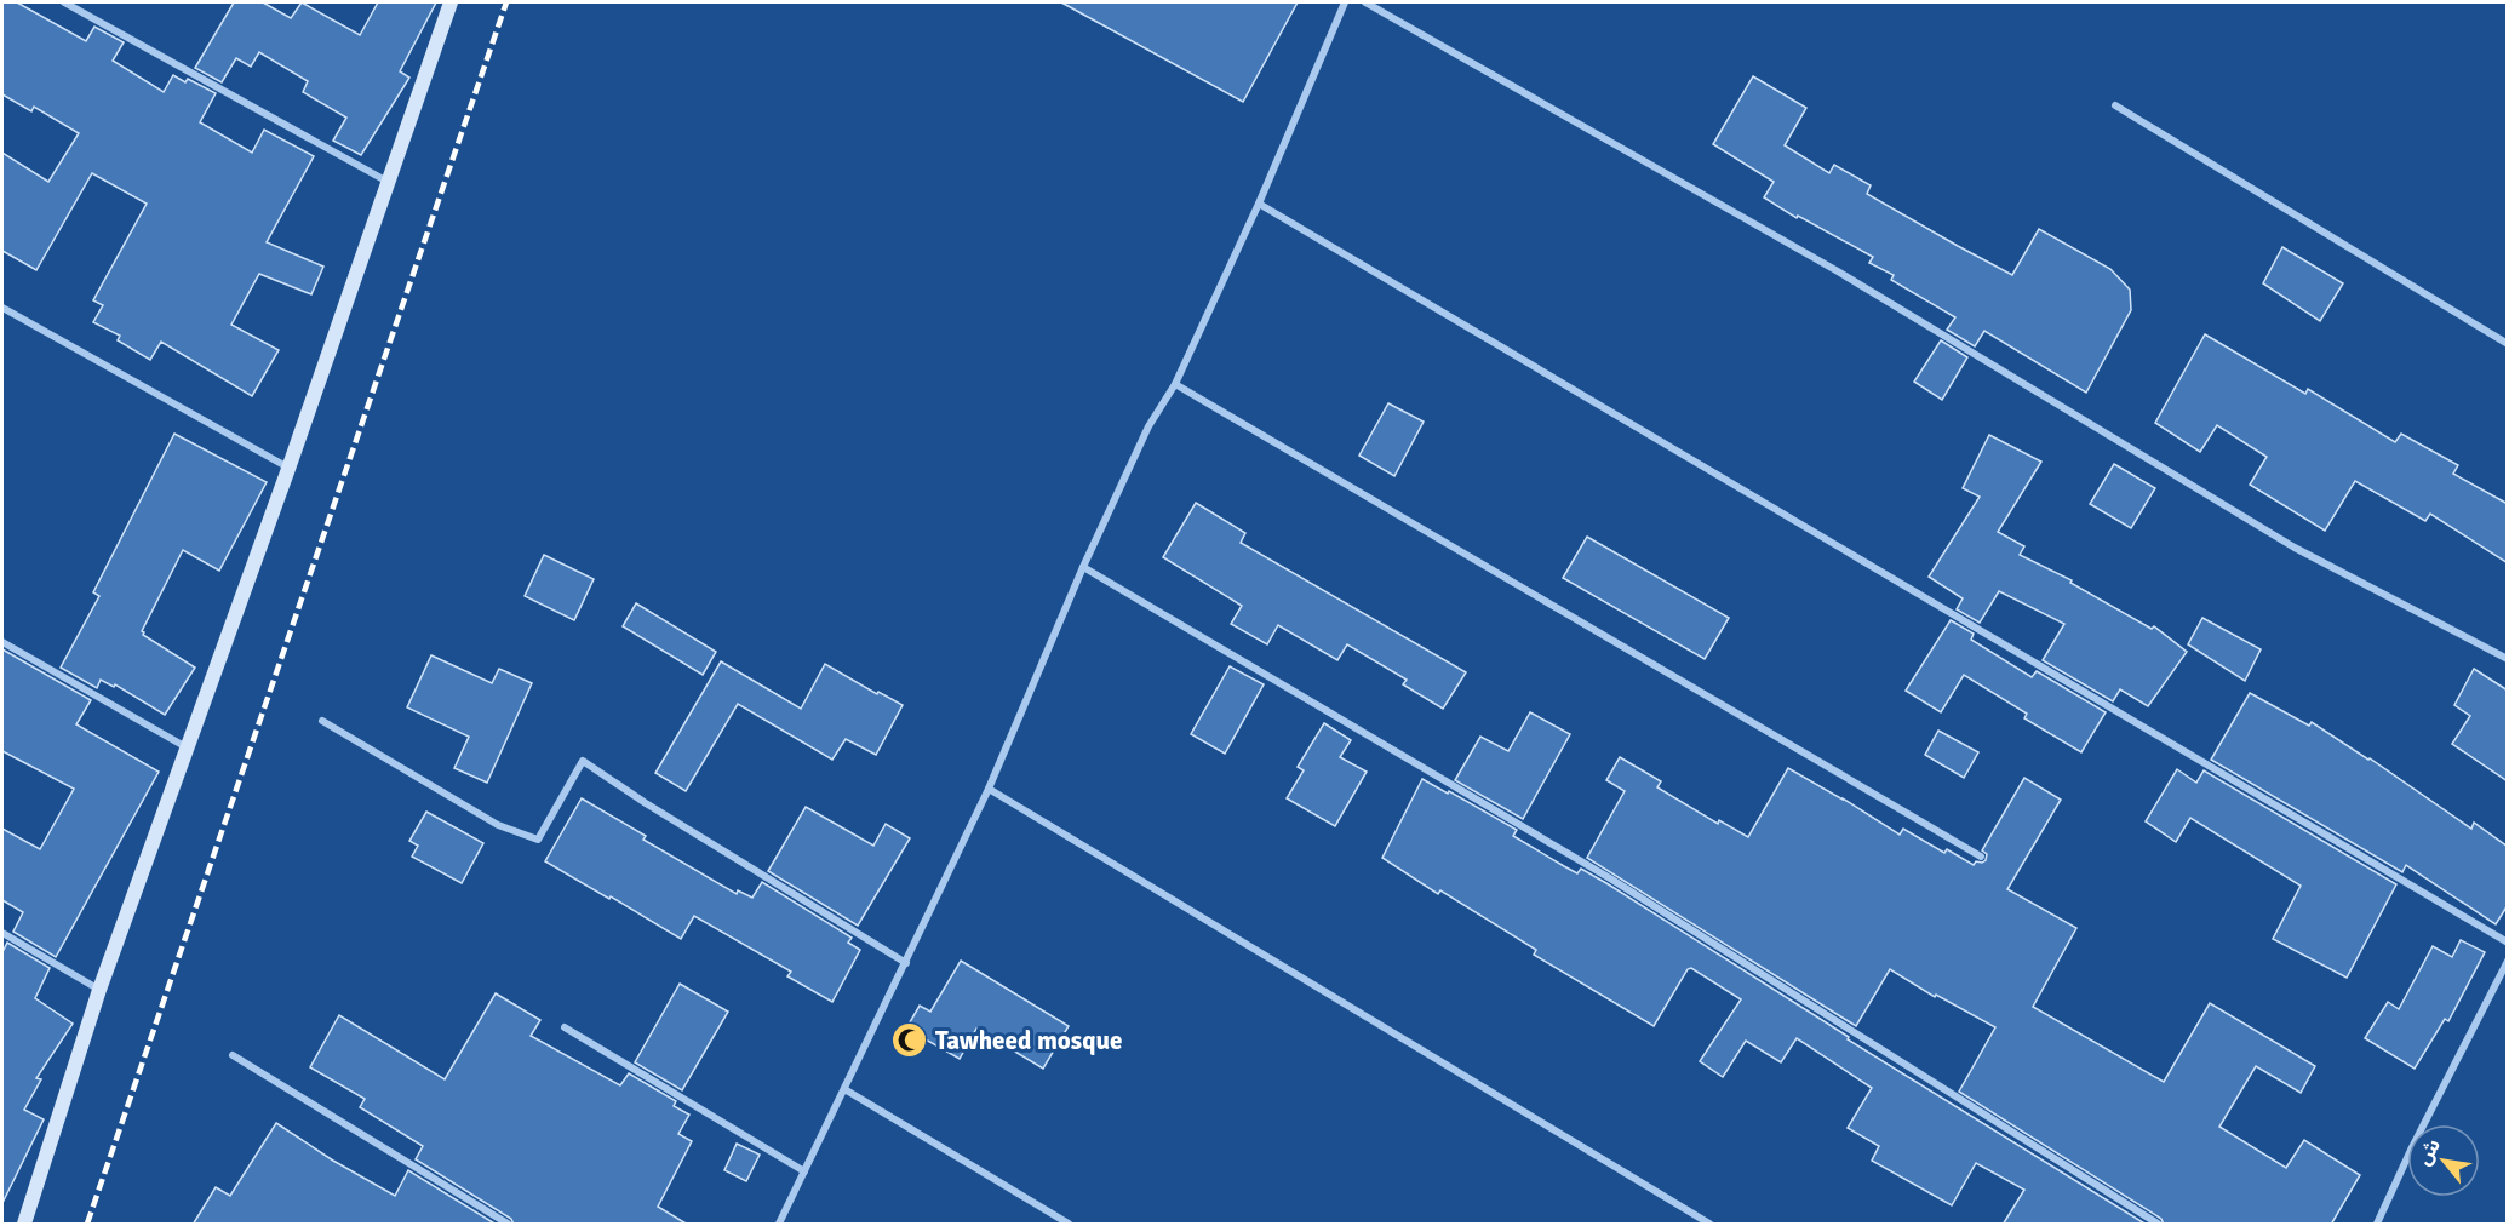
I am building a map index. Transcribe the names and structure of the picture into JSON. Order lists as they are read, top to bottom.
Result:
{
  "places": {
    "mosque": ["Tawheed mosque"]
  },
  "north": "top left"
}
